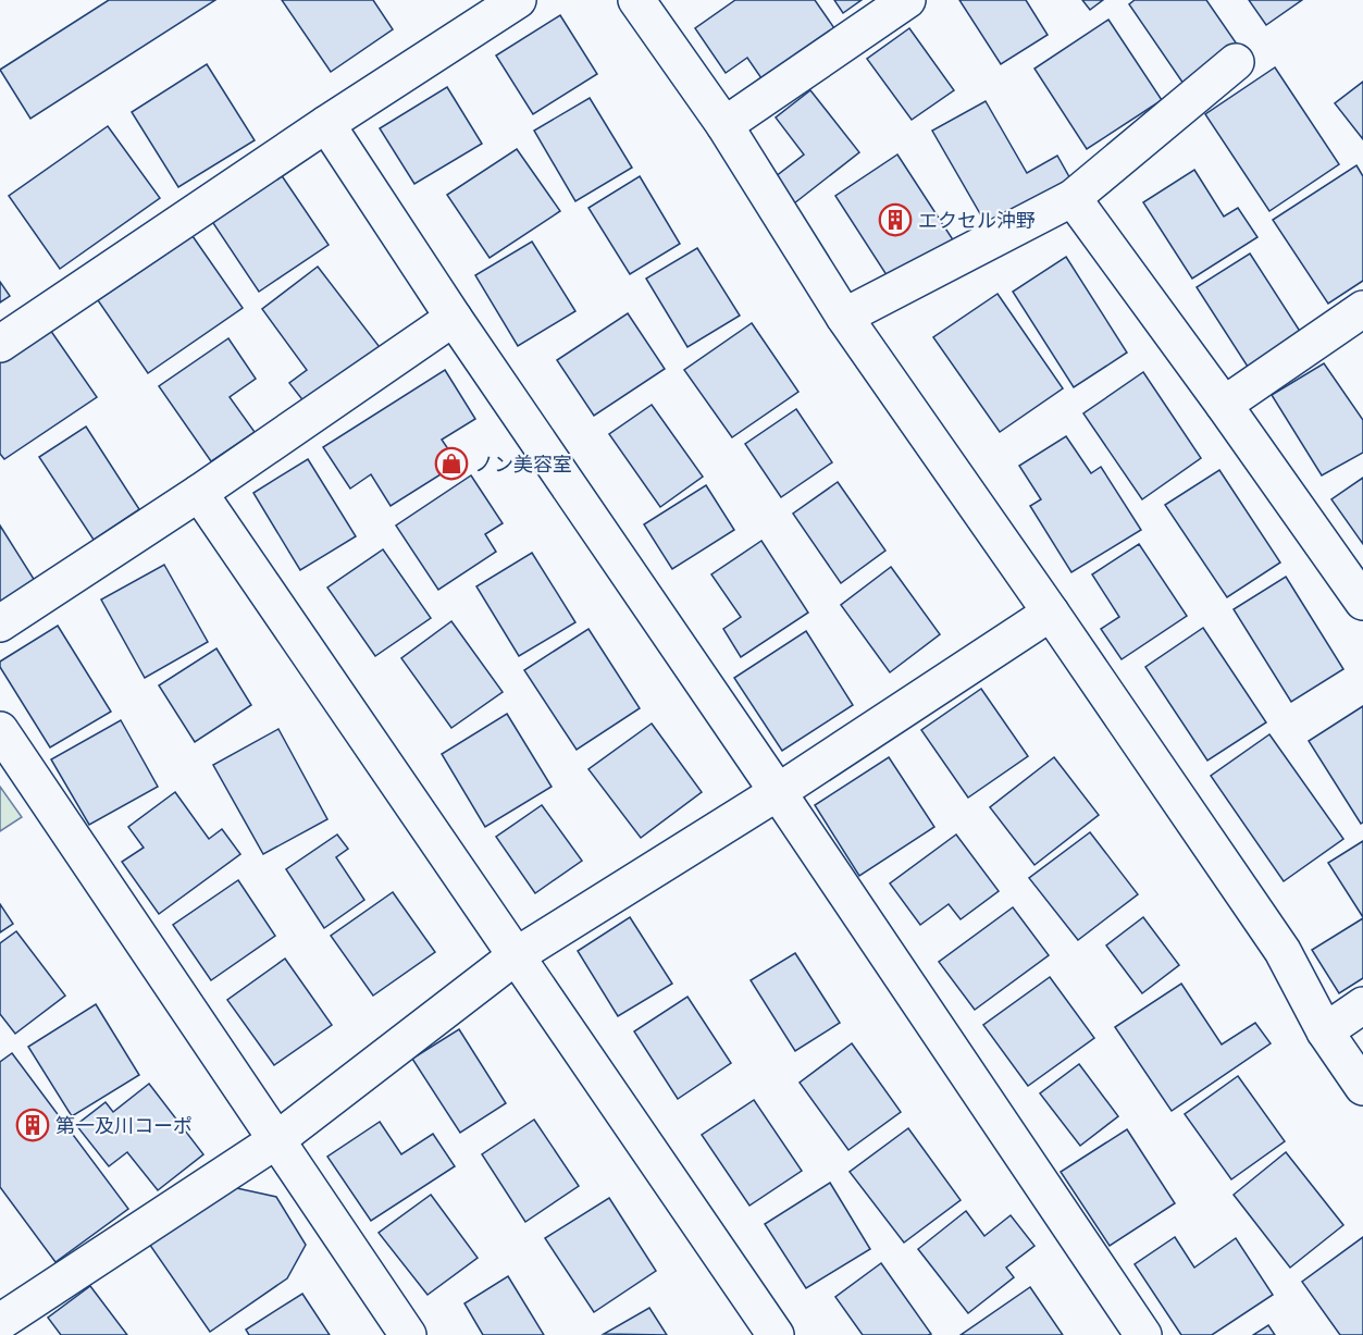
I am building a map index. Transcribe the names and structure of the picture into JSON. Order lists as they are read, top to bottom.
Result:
{
  "places": {
    "building": ["エクセル沖野", "第一及川コーポ"],
    "shop": ["ノン美容室"]
  }
}
